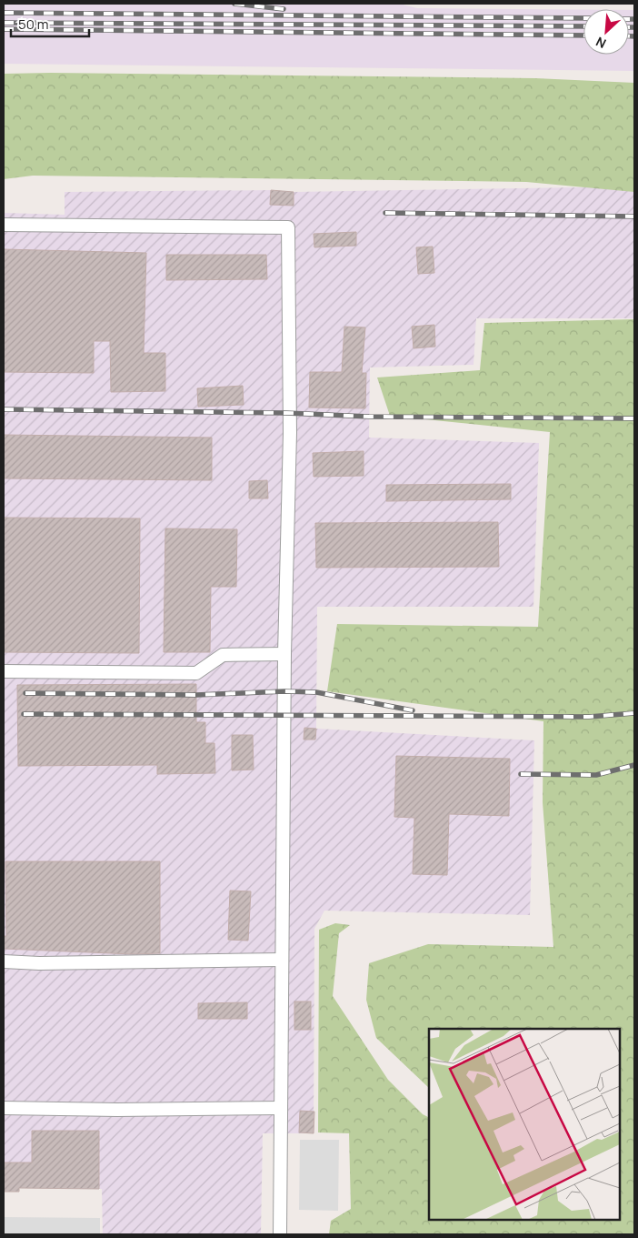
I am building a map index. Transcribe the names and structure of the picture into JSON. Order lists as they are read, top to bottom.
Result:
{
  "scale_bar": "50 m",
  "north": "bottom left"
}
